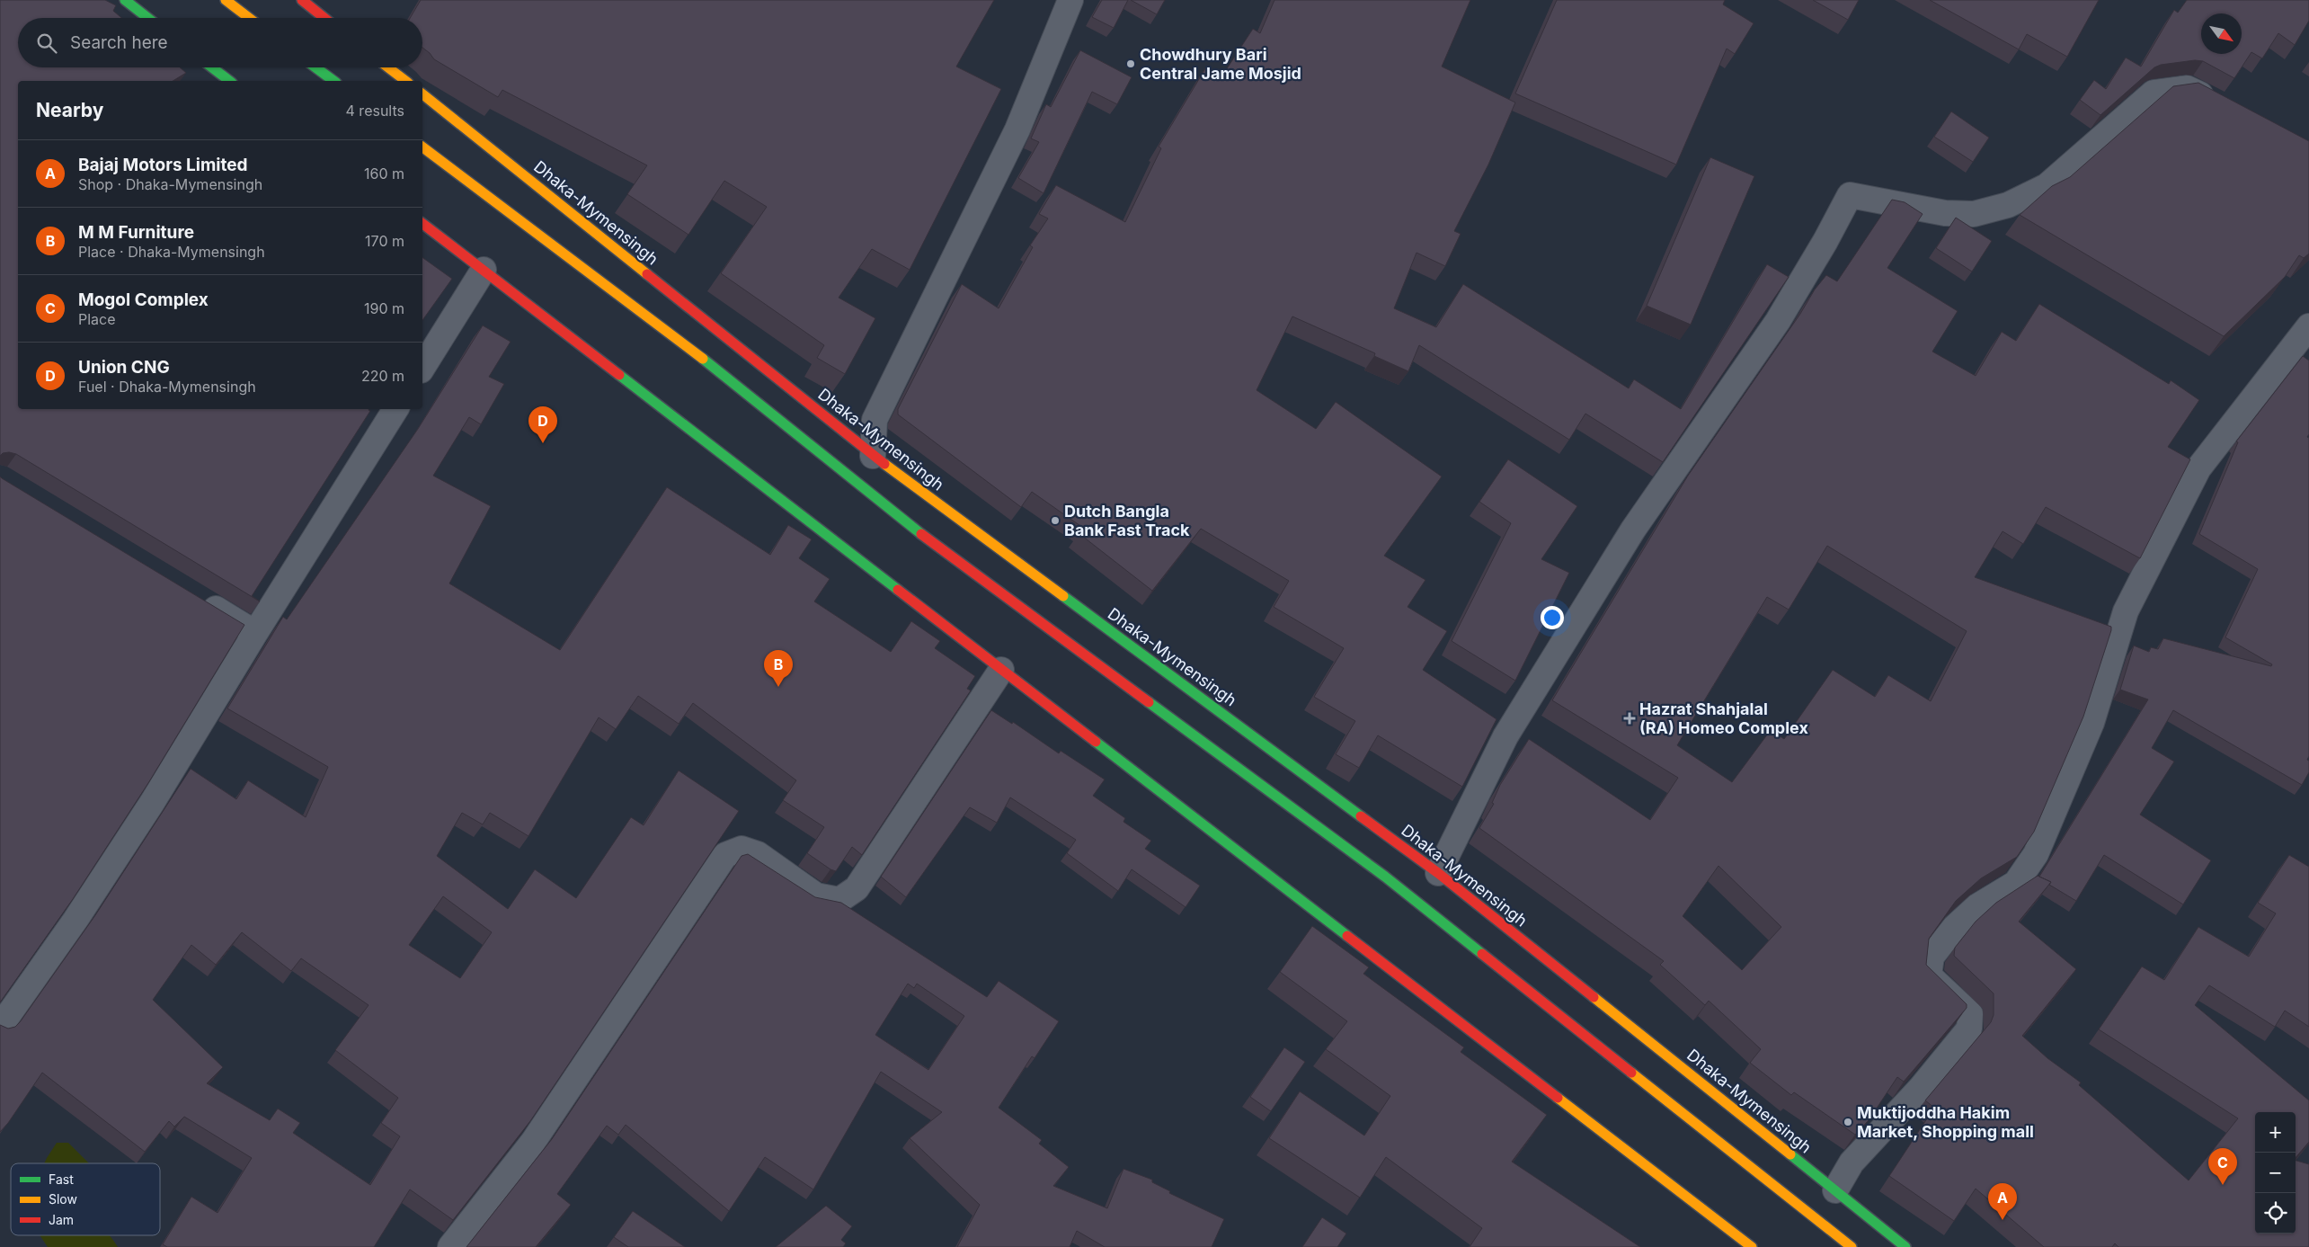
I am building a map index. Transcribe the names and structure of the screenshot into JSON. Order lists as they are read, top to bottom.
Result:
{
  "streets": {
    "highway": ["Dhaka-Mymensingh"]
  },
  "places": {
    "other": ["Chowdhury Bari Central Jame Mosjid", "Dutch Bangla Bank Fast Track", "Muktijoddha Hakim Market, Shopping mall"],
    "health": ["Hazrat Shahjalal (RA) Homeo Complex"]
  },
  "legend": ["Fast", "Slow", "Jam"],
  "north": "bottom right",
  "page": {
    "search": "Search here",
    "heading": ["Nearby", "4 results"],
    "list": [
      {
        "mark": "A",
        "name": "Bajaj Motors Limited",
        "note": "Shop · Dhaka-Mymensingh",
        "value": "160 m"
      },
      {
        "mark": "B",
        "name": "M M Furniture",
        "note": "Place · Dhaka-Mymensingh",
        "value": "170 m"
      },
      {
        "mark": "C",
        "name": "Mogol Complex",
        "note": "Place",
        "value": "190 m"
      },
      {
        "mark": "D",
        "name": "Union CNG",
        "note": "Fuel · Dhaka-Mymensingh",
        "value": "220 m"
      }
    ],
    "pins": [
      "D",
      "B",
      "C",
      "A"
    ],
    "map_buttons": ["+", "−"]
  }
}
